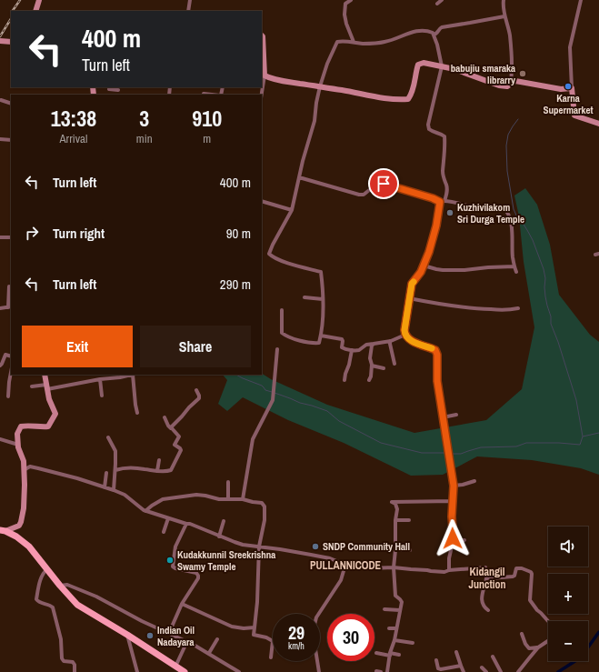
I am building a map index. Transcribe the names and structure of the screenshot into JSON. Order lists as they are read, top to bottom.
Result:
{
  "districts": ["PULLANNICODE", "Kidangil Junction"],
  "places": [
    "babujiu smaraka librarry",
    "Karna Supermarket",
    "Kuzhivilakom Sri Durga Temple",
    "SNDP Community Hall",
    "Kudakkunnil Sreekrishna Swamy Temple",
    "Indian Oil Nadayara"
  ],
  "page": {
    "turn": ["400 m", "Turn left"],
    "eta": [
      "13:38",
      "Arrival",
      "3",
      "min",
      "910",
      "m"
    ],
    "list": [
      {
        "name": "Turn left",
        "value": "400 m"
      },
      {
        "name": "Turn right",
        "value": "90 m"
      },
      {
        "name": "Turn left",
        "value": "290 m"
      }
    ],
    "buttons": ["Exit", "Share"],
    "map_buttons": ["+", "−"],
    "speed": "29 km/h",
    "limit": "30"
  }
}
